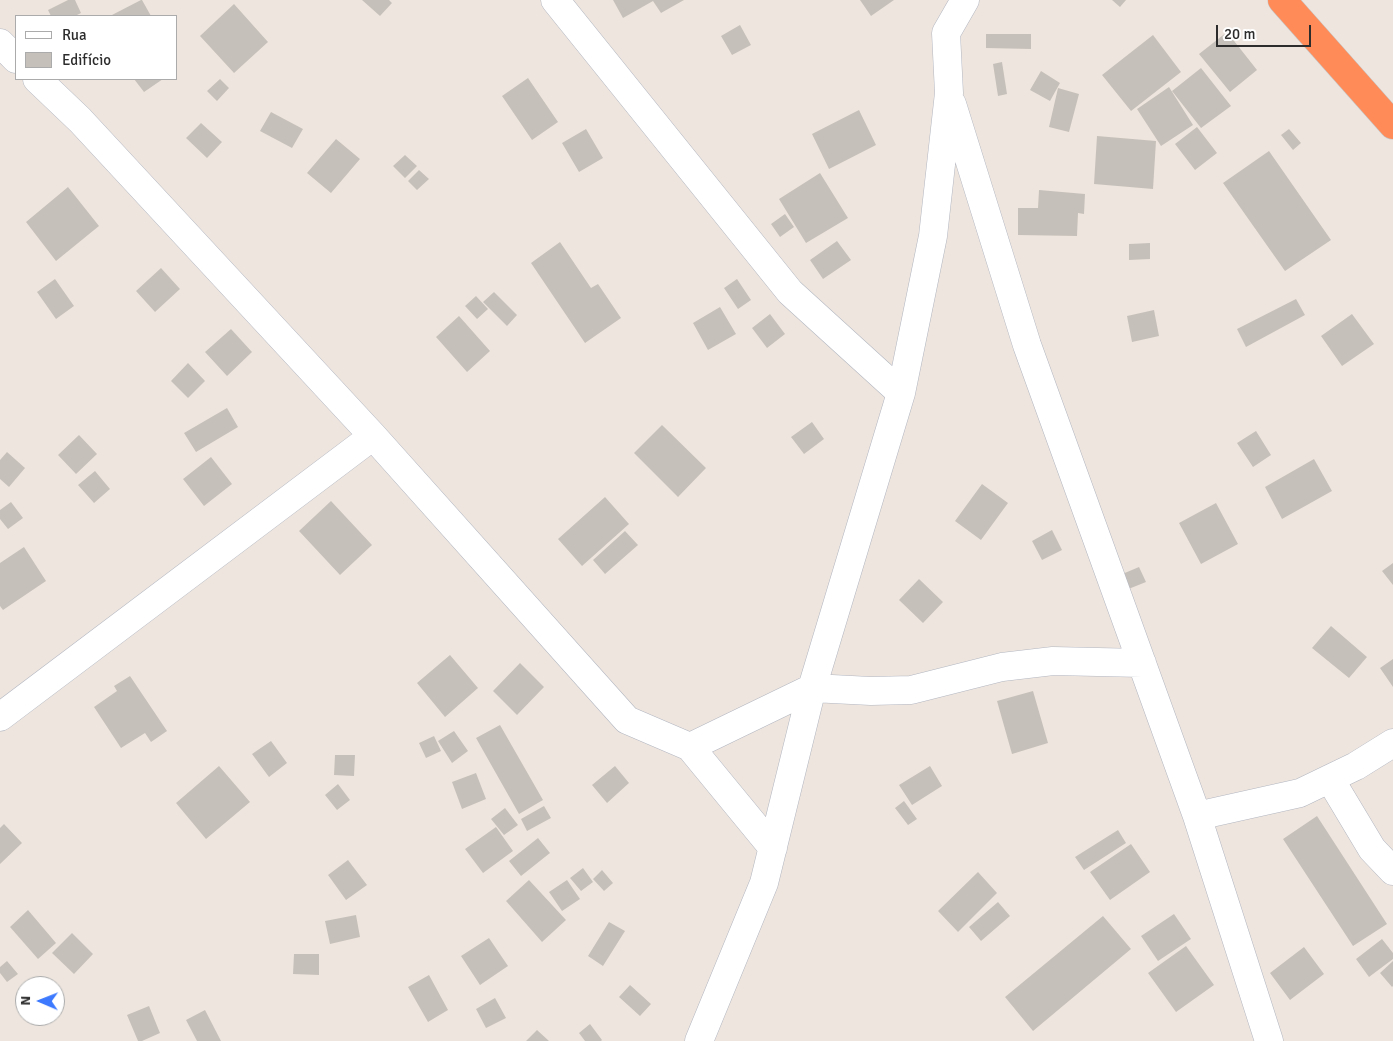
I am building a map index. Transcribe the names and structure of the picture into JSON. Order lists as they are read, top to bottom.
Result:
{
  "legend": ["Rua", "Edifício"],
  "scale_bar": "20 m",
  "north": "left"
}
